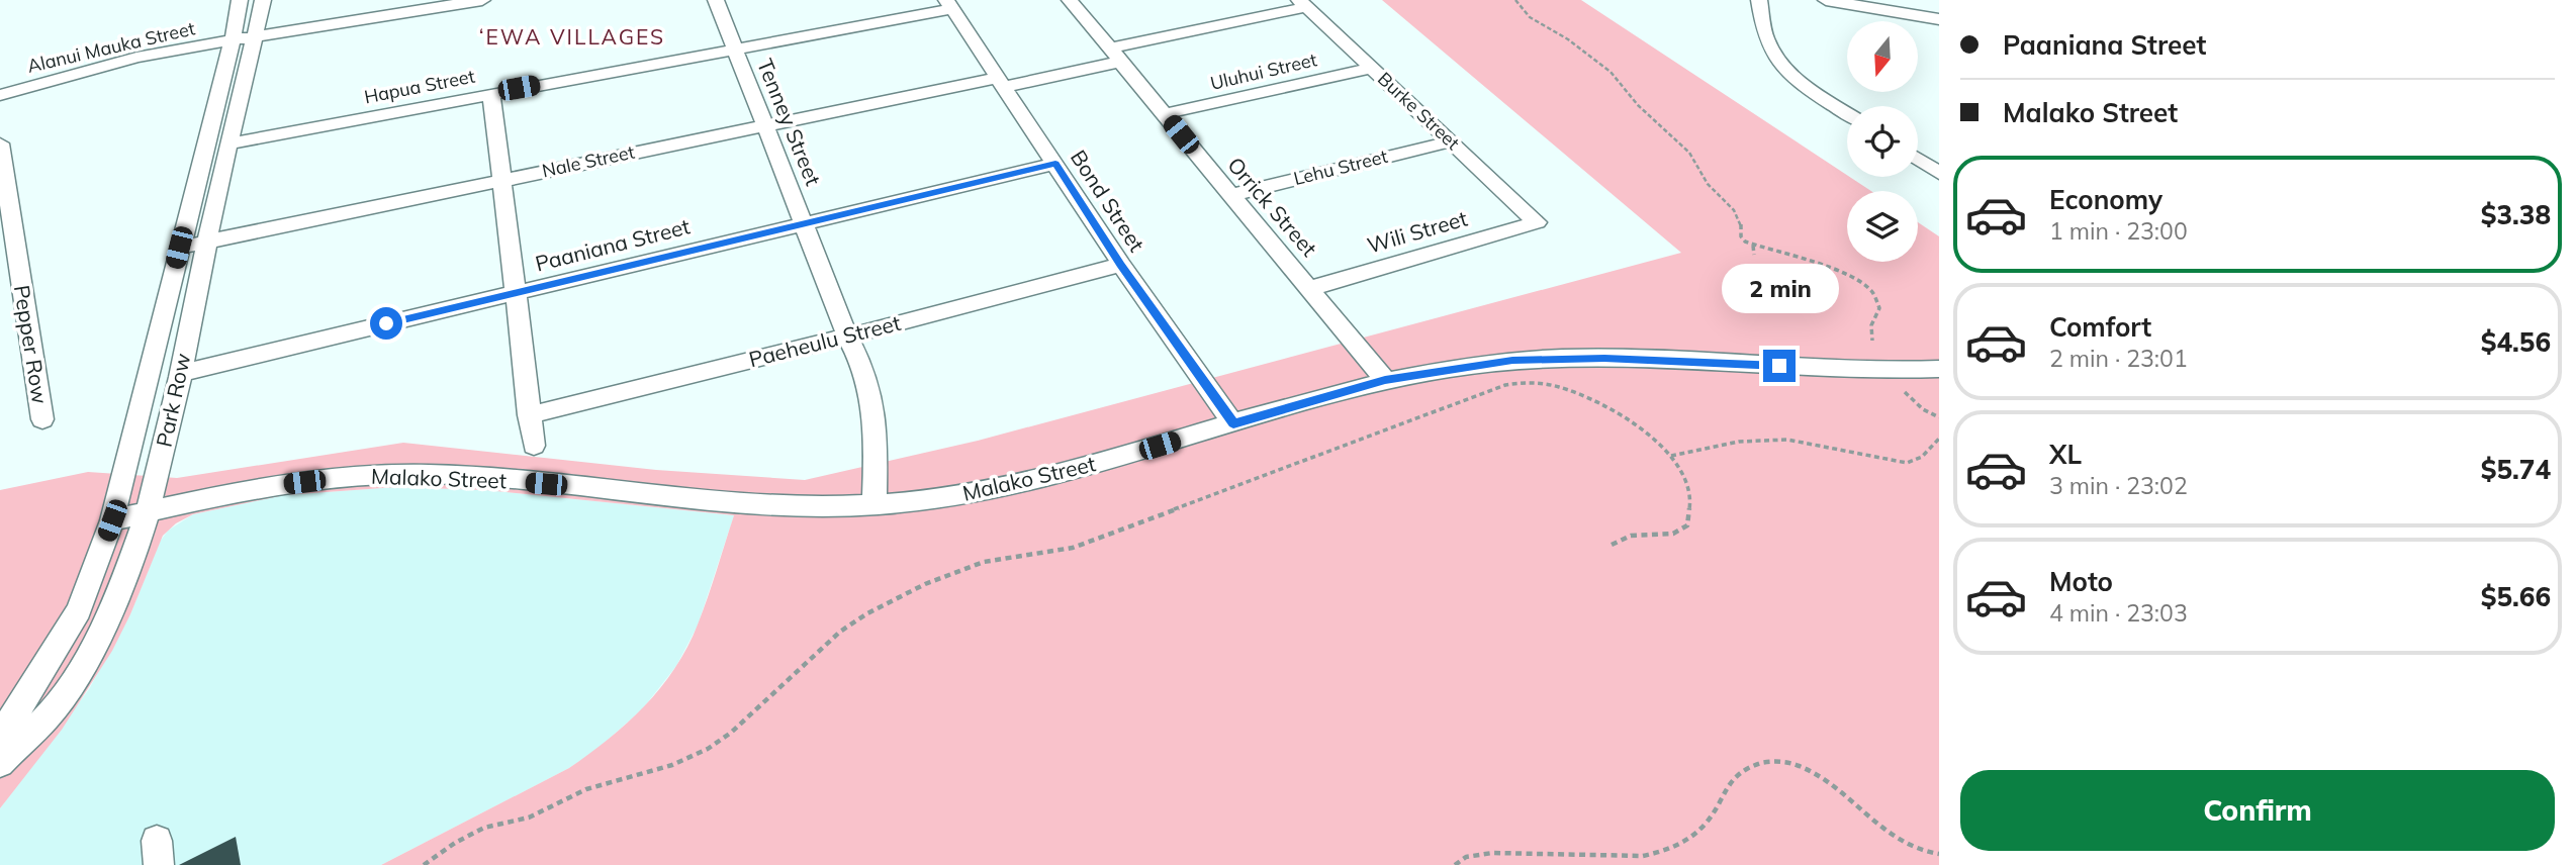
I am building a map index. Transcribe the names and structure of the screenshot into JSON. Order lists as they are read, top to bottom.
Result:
{
  "streets": {
    "street": [
      "Alanui Mauka Street",
      "Uluhui Street",
      "Hapua Street",
      "Burke Street",
      "Tenney Street",
      "Nale Street",
      "Lehu Street",
      "Bond Street",
      "Orrick Street",
      "Wili Street",
      "Paaniana Street",
      "Paeheulu Street",
      "Pepper Row",
      "Park Row",
      "Malako Street"
    ]
  },
  "crossings": [
    ["Alanui Mauka Street", "Park Row"],
    ["Uluhui Street", "Burke Street"],
    ["Uluhui Street", "Orrick Street"],
    ["Hapua Street", "Tenney Street"],
    ["Hapua Street", "Bond Street"],
    ["Hapua Street", "Park Row"],
    ["Burke Street", "Nale Street"],
    ["Burke Street", "Lehu Street"],
    ["Burke Street", "Wili Street"],
    ["Tenney Street", "Nale Street"],
    ["Tenney Street", "Paaniana Street"],
    ["Tenney Street", "Paeheulu Street"],
    ["Tenney Street", "Malako Street"],
    ["Nale Street", "Bond Street"],
    ["Nale Street", "Orrick Street"],
    ["Nale Street", "Park Row"],
    ["Lehu Street", "Orrick Street"],
    ["Bond Street", "Paaniana Street"],
    ["Bond Street", "Paeheulu Street"],
    ["Bond Street", "Malako Street"],
    ["Orrick Street", "Wili Street"],
    ["Orrick Street", "Malako Street"],
    ["Paaniana Street", "Park Row"],
    ["Park Row", "Malako Street"]
  ],
  "districts": ["‘EWA VILLAGES"],
  "north": "bottom",
  "page": {
    "banner": ["Paaniana Street", "Malako Street"],
    "list": [
      {
        "name": "Economy",
        "note": "1 min · 23:00",
        "value": "$3.38"
      },
      {
        "name": "Comfort",
        "note": "2 min · 23:01",
        "value": "$4.56"
      },
      {
        "name": "XL",
        "note": "3 min · 23:02",
        "value": "$5.74"
      },
      {
        "name": "Moto",
        "note": "4 min · 23:03",
        "value": "$5.66"
      }
    ],
    "bubble": "2 min",
    "buttons": "Confirm"
  }
}
